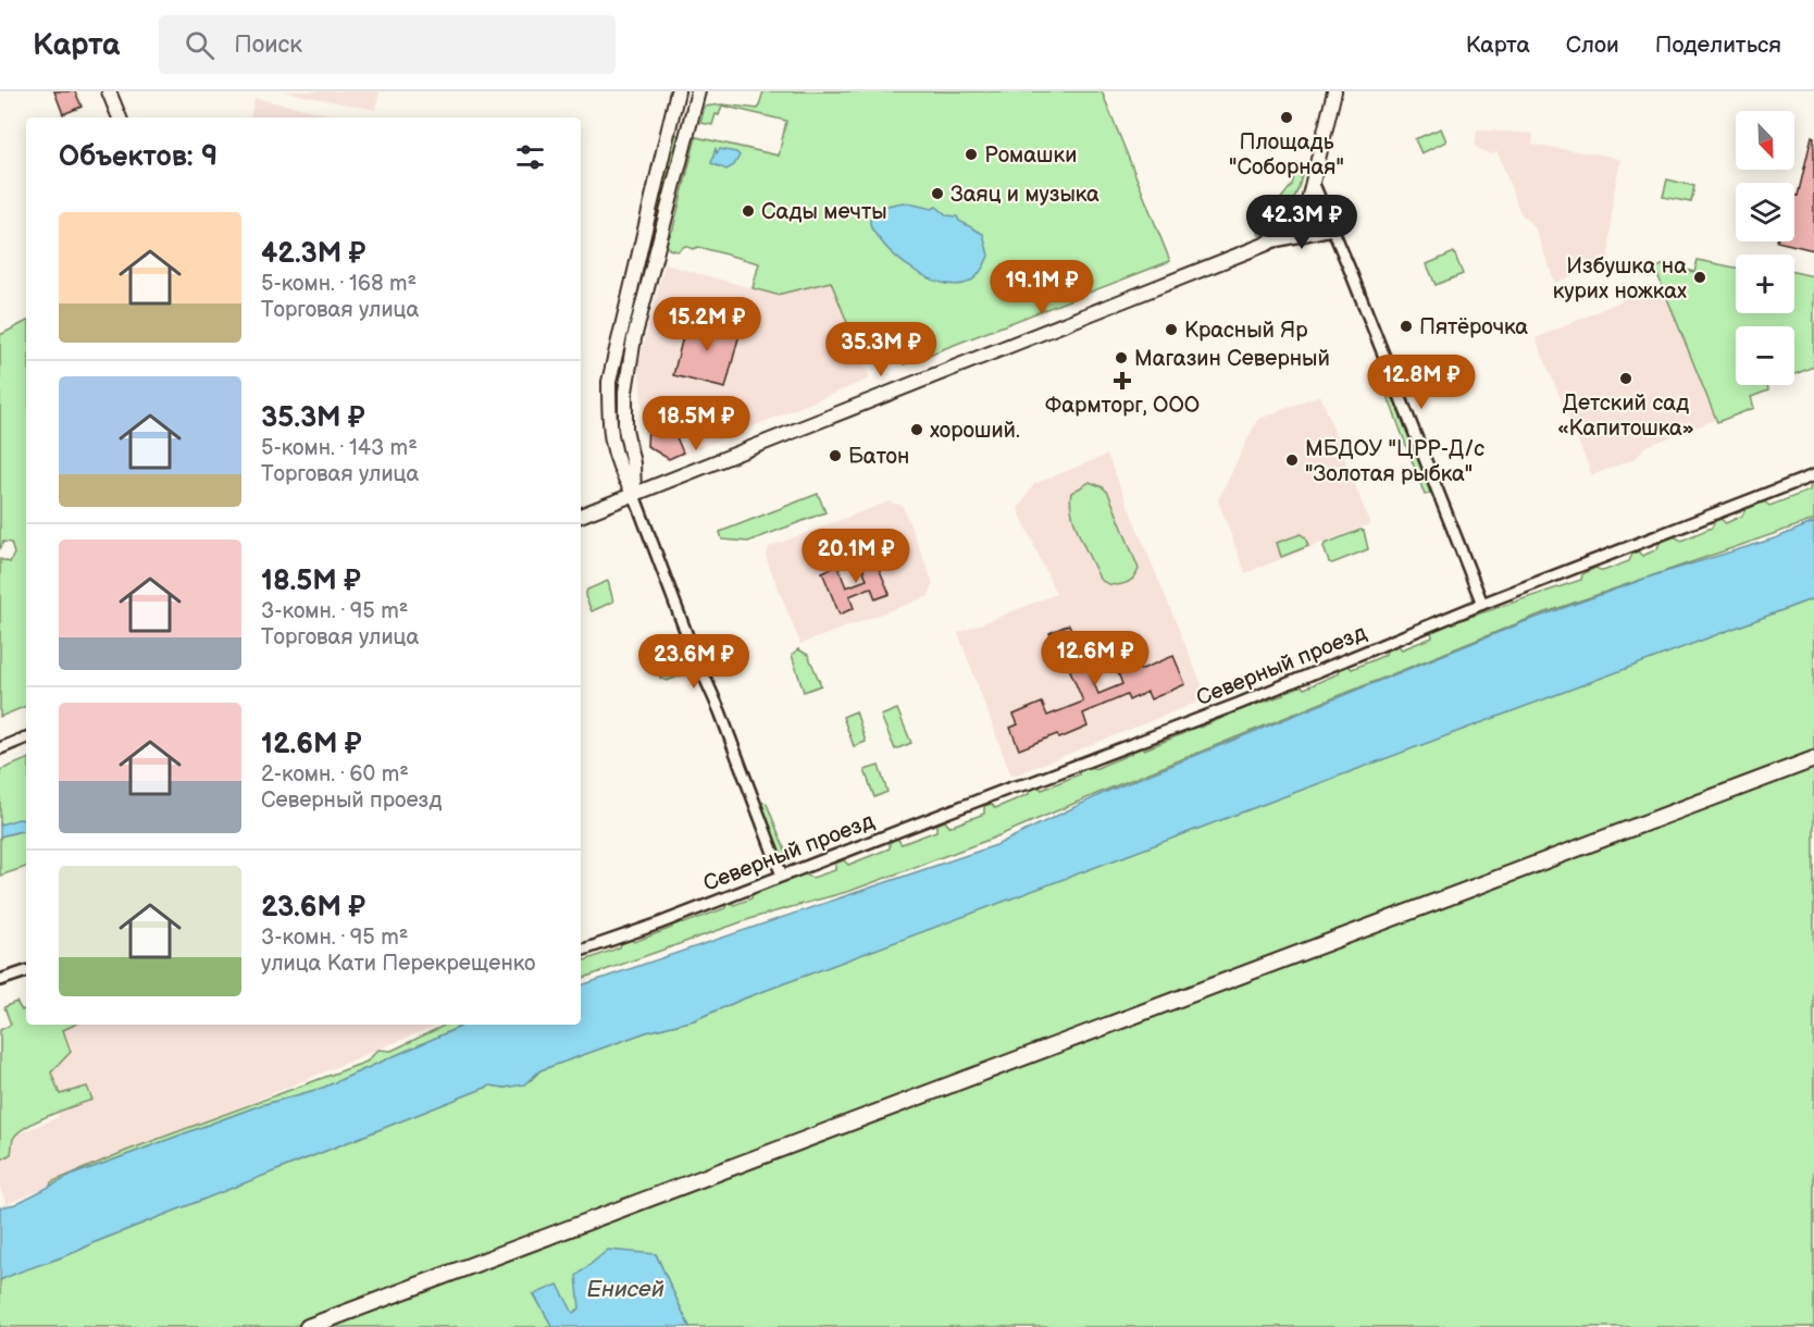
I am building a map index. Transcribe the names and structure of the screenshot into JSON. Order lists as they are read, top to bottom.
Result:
{
  "streets": {
    "street": ["Северный проезд"]
  },
  "water": ["Енисей"],
  "places": {
    "other": [
      "Площадь \"Соборная\"",
      "Ромашки",
      "Заяц и музыка",
      "Сады мечты",
      "Избушка на курих ножках",
      "Пятёрочка",
      "Красный Яр",
      "Магазин Северный",
      "Детский сад «Капитошка»",
      "хороший.",
      "Батон",
      "МБДОУ \"ЦРР-Д/с \"Золотая рыбка\""
    ],
    "health": ["Фармторг, ООО"]
  },
  "north": "bottom right",
  "page": {
    "header": "Карта",
    "search": "Поиск",
    "nav": ["Карта", "Слои", "Поделиться"],
    "map_buttons": ["+", "−"],
    "heading": "Объектов: 9",
    "price": [
      "42.3M ₽",
      "19.1M ₽",
      "15.2M ₽",
      "35.3M ₽",
      "12.8M ₽",
      "18.5M ₽",
      "20.1M ₽",
      "12.6M ₽",
      "23.6M ₽"
    ],
    "list": [
      {
        "name": "42.3M ₽",
        "note": "5-комн. · 168 m² · Торговая улица"
      },
      {
        "name": "35.3M ₽",
        "note": "5-комн. · 143 m² · Торговая улица"
      },
      {
        "name": "18.5M ₽",
        "note": "3-комн. · 95 m² · Торговая улица"
      },
      {
        "name": "12.6M ₽",
        "note": "2-комн. · 60 m² · Северный проезд"
      },
      {
        "name": "23.6M ₽",
        "note": "3-комн. · 95 m² · улица Кати Перекрещенко"
      }
    ]
  }
}
